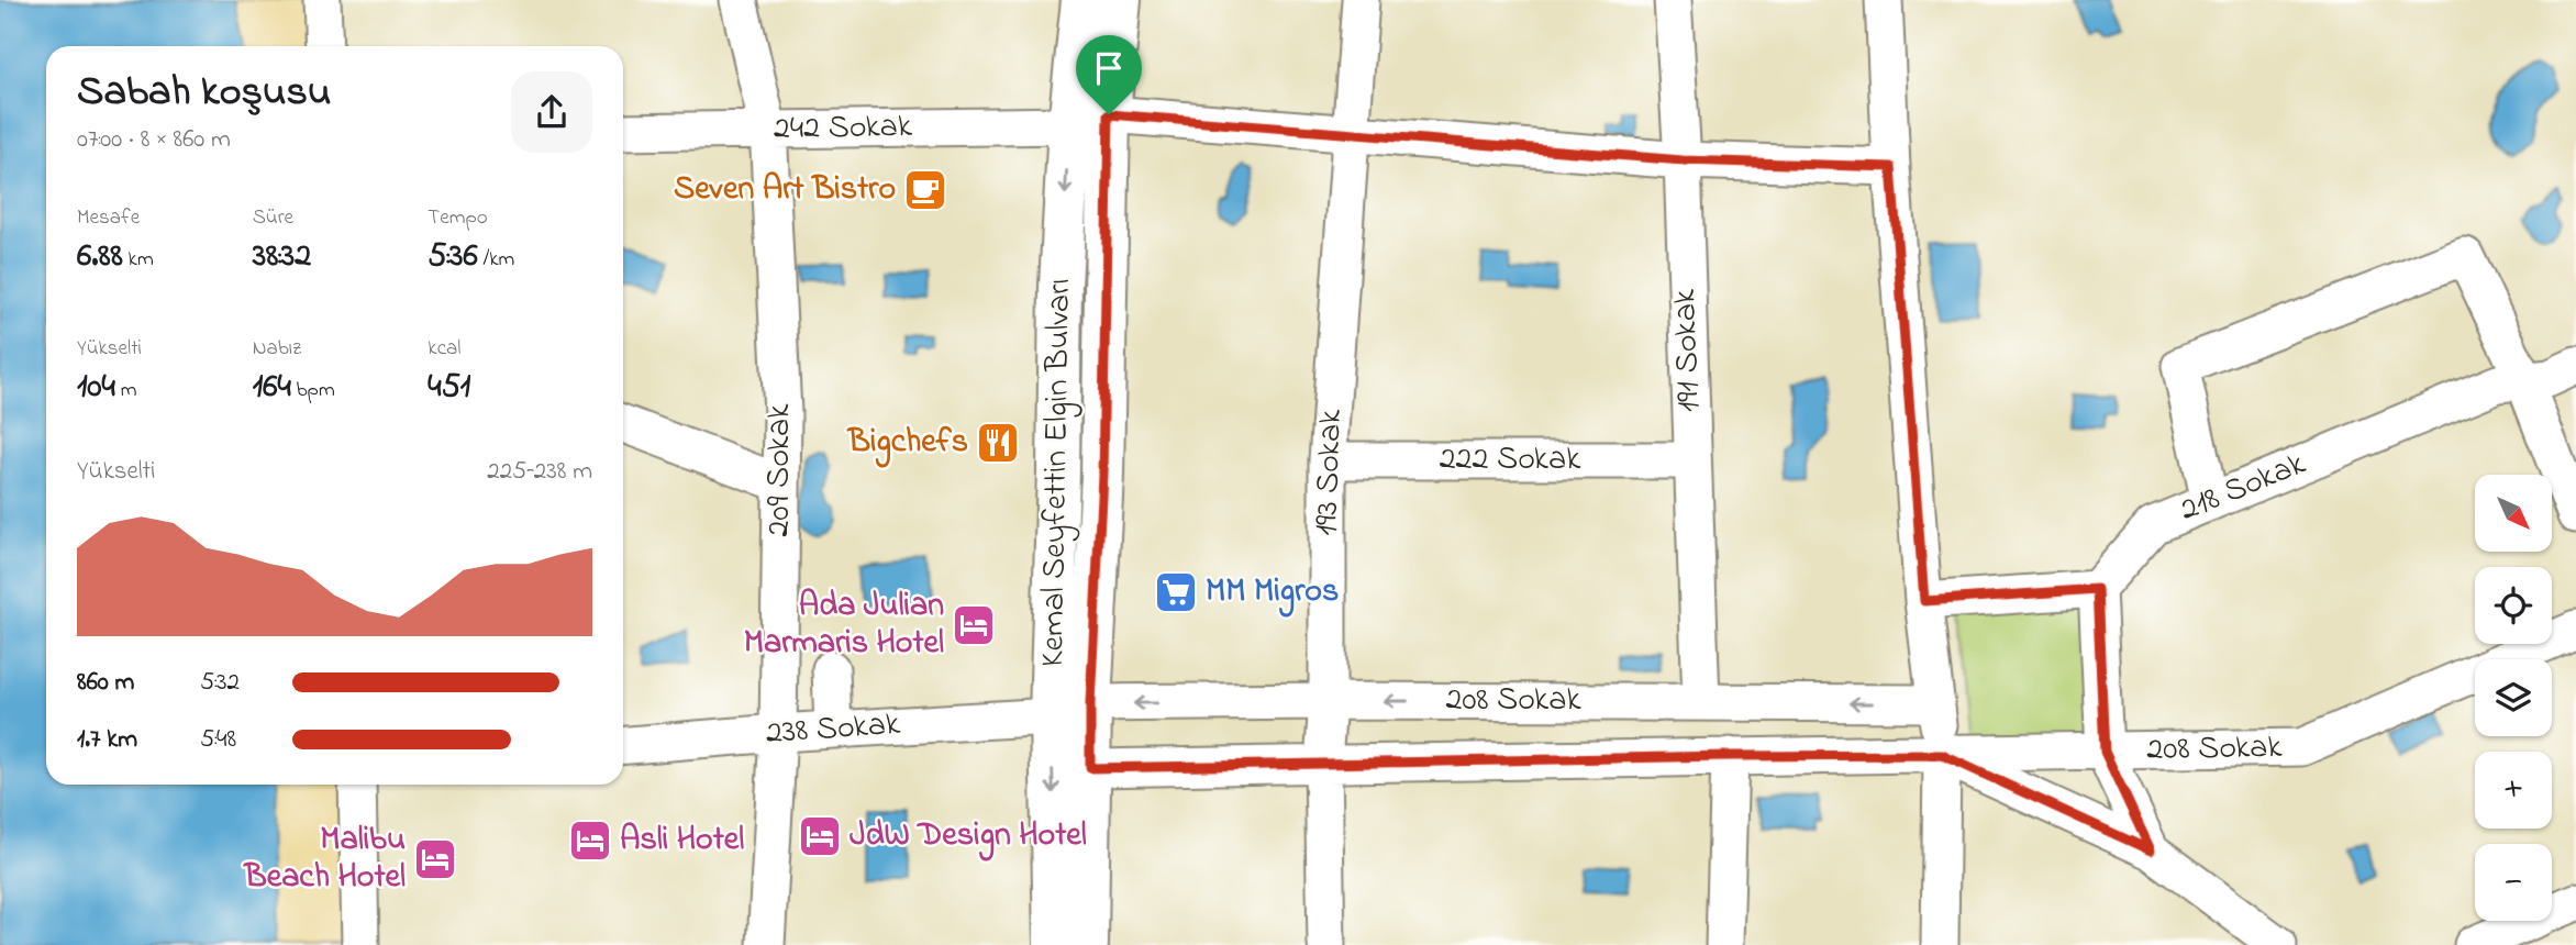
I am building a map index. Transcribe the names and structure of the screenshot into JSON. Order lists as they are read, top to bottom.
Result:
{
  "streets": {
    "main road": ["Kemal Seyfettin Elgin Bulvarı"],
    "street": [
      "242 Sokak",
      "191 Sokak",
      "222 Sokak",
      "209 Sokak",
      "193 Sokak",
      "218 Sokak",
      "208 Sokak",
      "238 Sokak"
    ]
  },
  "crossings": [
    ["242 Sokak", "209 Sokak"],
    ["242 Sokak", "Kemal Seyfettin Elgin Bulvarı"],
    ["191 Sokak", "222 Sokak"],
    ["191 Sokak", "208 Sokak"],
    ["222 Sokak", "193 Sokak"],
    ["209 Sokak", "238 Sokak"],
    ["Kemal Seyfettin Elgin Bulvarı", "208 Sokak"],
    ["Kemal Seyfettin Elgin Bulvarı", "238 Sokak"],
    ["193 Sokak", "208 Sokak"]
  ],
  "places": {
    "cafe": ["Seven Art Bistro"],
    "restaurant": ["Bigchefs"],
    "supermarket": ["MM Migros"],
    "hotel": [
      "Ada Julian Marmaris Hotel",
      "JdW Design Hotel",
      "Asli Hotel",
      "Malibu Beach Hotel"
    ]
  },
  "north": "bottom right",
  "page": {
    "heading": ["Sabah koşusu", "07:00 · 8 × 860 m"],
    "stats": [
      ["Mesafe", "6.88 km"],
      ["Süre", "38:32"],
      ["Tempo", "5:36 /km"],
      ["Yükselti", "104 m"],
      ["Nabız", "164 bpm"],
      ["kcal", "451"]
    ],
    "chart": ["Yükselti", "225–238 m"],
    "map_buttons": ["+", "−"],
    "list": [
      {
        "name": "860 m",
        "note": "5:32"
      },
      {
        "name": "1.7 km",
        "note": "5:48"
      }
    ]
  }
}
